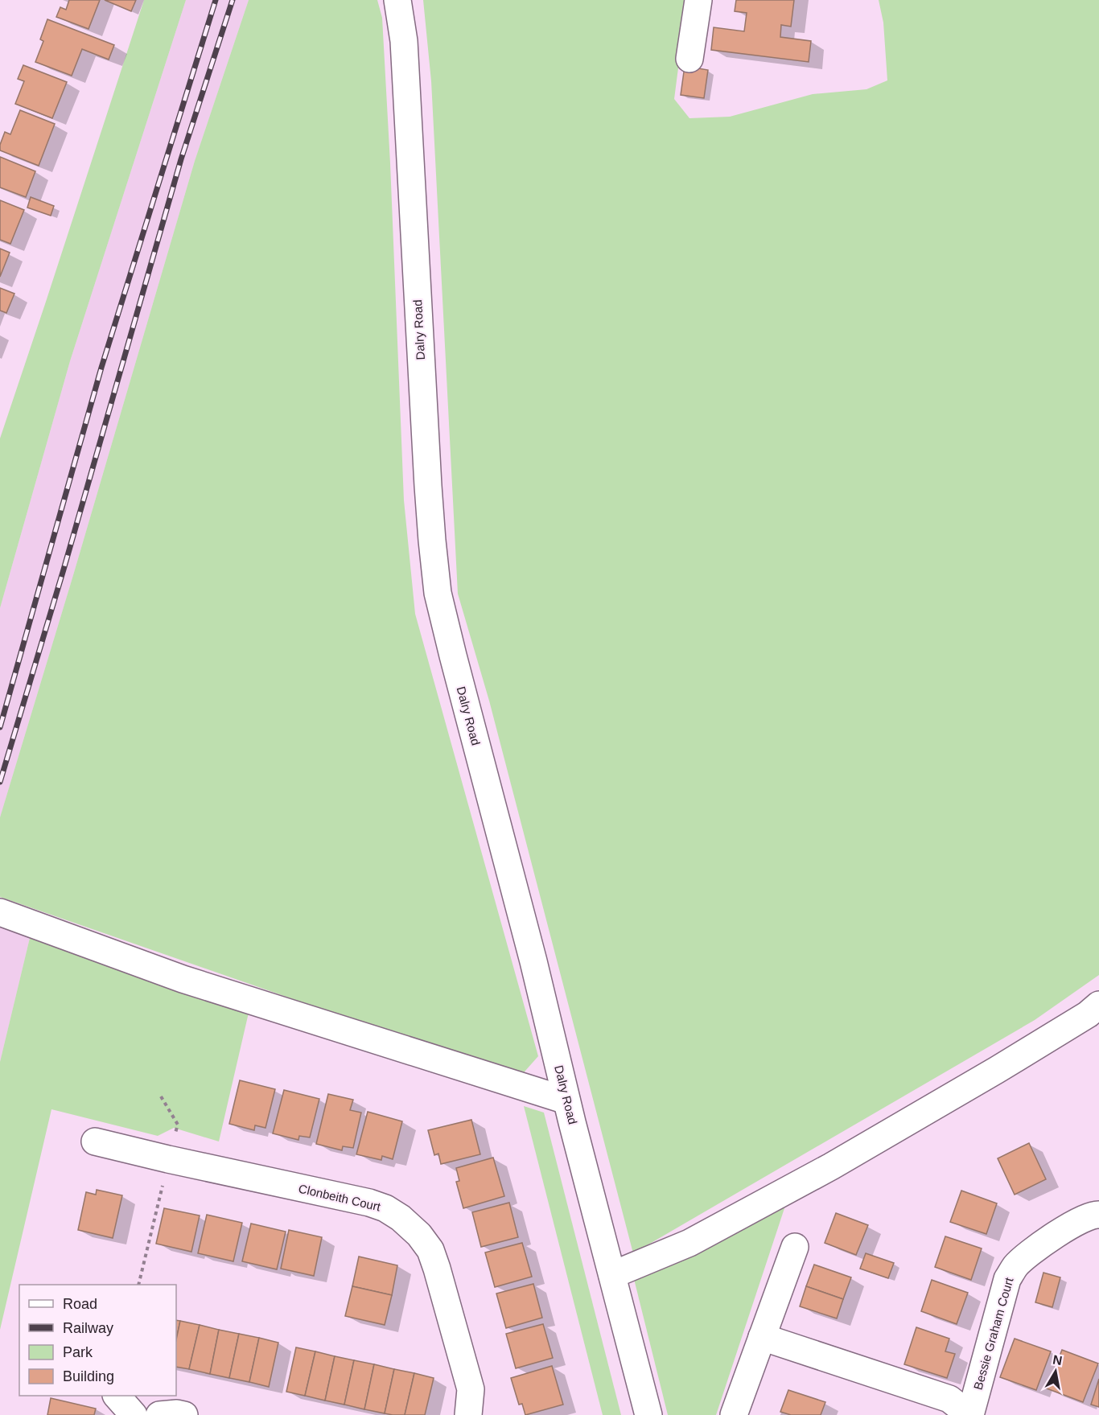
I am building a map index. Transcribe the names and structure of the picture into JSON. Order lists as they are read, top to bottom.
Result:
{
  "streets": {
    "main road": ["Dalry Road", "Clonbeith Court", "Bessie Graham Court"]
  },
  "legend": [
    "Road",
    "Railway",
    "Park",
    "Building"
  ],
  "north": "top"
}
